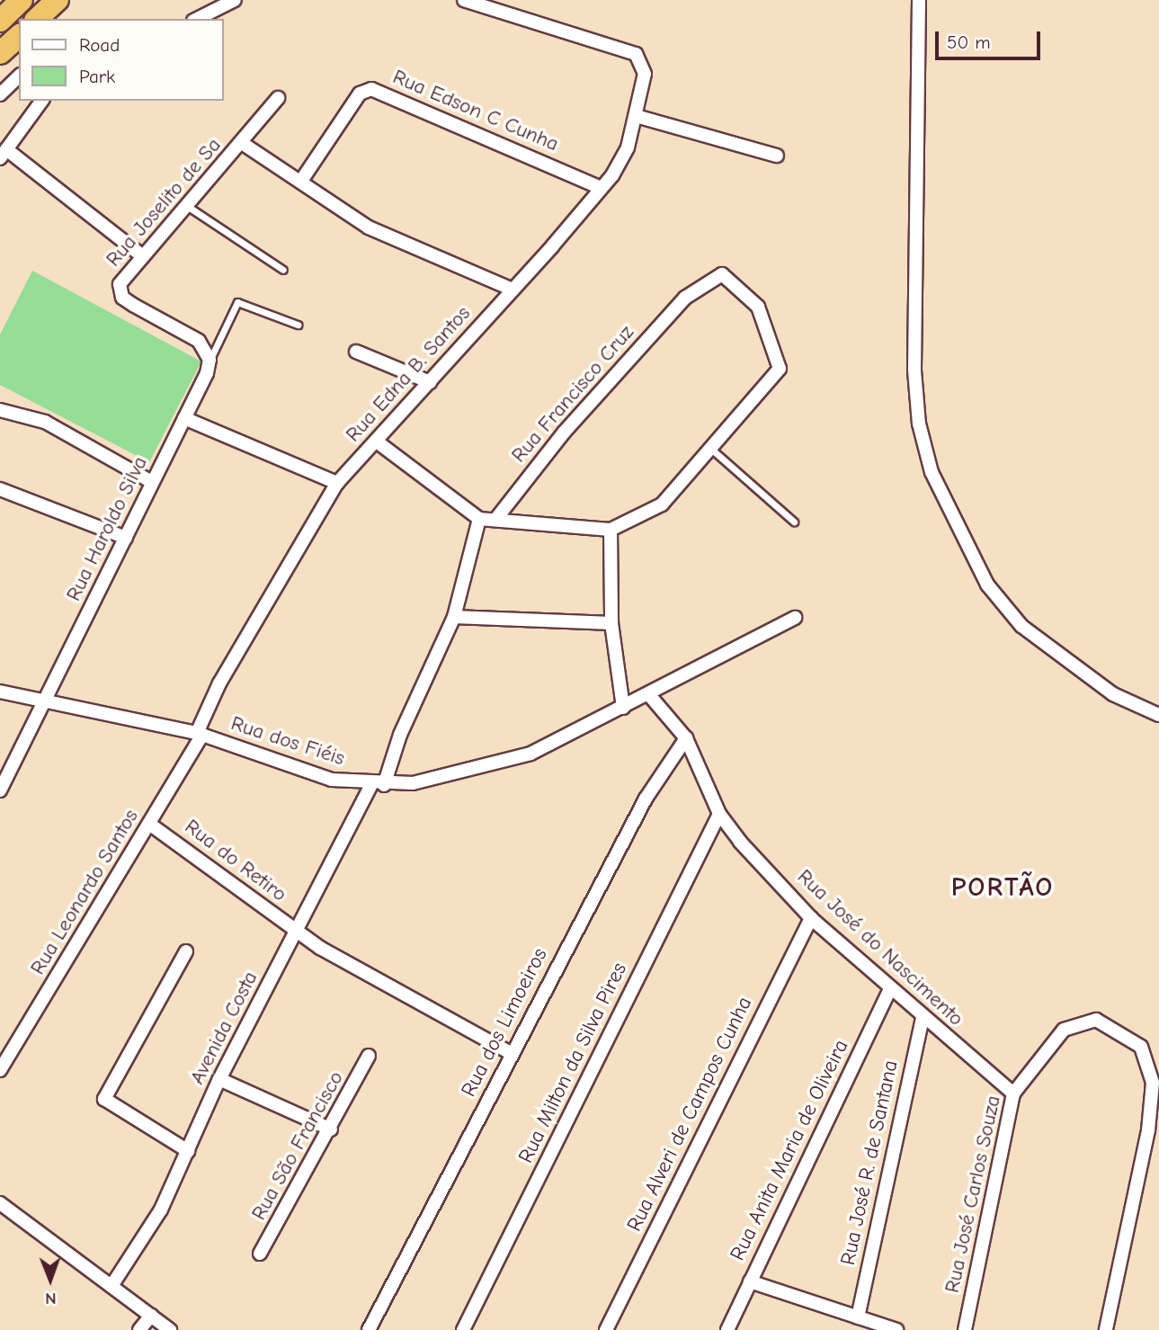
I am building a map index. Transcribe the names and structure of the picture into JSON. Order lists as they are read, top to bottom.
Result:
{
  "streets": {
    "street": [
      "Rua Edson C Cunha",
      "Rua Joselito de Sa",
      "Rua Edna B. Santos",
      "Rua Francisco Cruz",
      "Rua Haroldo Silva",
      "Rua dos Fiéis",
      "Rua do Retiro",
      "Rua Leonardo Santos",
      "Rua José do Nascimento",
      "Rua dos Limoeiros",
      "Avenida Costa",
      "Rua Milton da Silva Pires",
      "Rua Alveri de Campos Cunha",
      "Rua São Francisco",
      "Rua Anita Maria de Oliveira",
      "Rua José R. de Santana",
      "Rua José Carlos Souza"
    ]
  },
  "crossings": [
    ["Rua Edson C Cunha", "Rua Edna B. Santos"],
    ["Rua Joselito de Sa", "Rua Haroldo Silva"],
    ["Rua Edna B. Santos", "Rua dos Fiéis"],
    ["Rua Edna B. Santos", "Rua Leonardo Santos"],
    ["Rua Haroldo Silva", "Rua dos Fiéis"],
    ["Rua dos Fiéis", "Rua Leonardo Santos"],
    ["Rua dos Fiéis", "Rua José do Nascimento"],
    ["Rua dos Fiéis", "Avenida Costa"],
    ["Rua do Retiro", "Rua Leonardo Santos"],
    ["Rua do Retiro", "Rua dos Limoeiros"],
    ["Rua do Retiro", "Avenida Costa"],
    ["Rua José do Nascimento", "Rua dos Limoeiros"],
    ["Rua José do Nascimento", "Rua Milton da Silva Pires"],
    ["Rua José do Nascimento", "Rua Alveri de Campos Cunha"],
    ["Rua José do Nascimento", "Rua Anita Maria de Oliveira"],
    ["Rua José do Nascimento", "Rua José R. de Santana"],
    ["Rua José do Nascimento", "Rua José Carlos Souza"]
  ],
  "districts": ["PORTÃO"],
  "legend": ["Road", "Park"],
  "scale_bar": "50 m",
  "north": "bottom"
}
